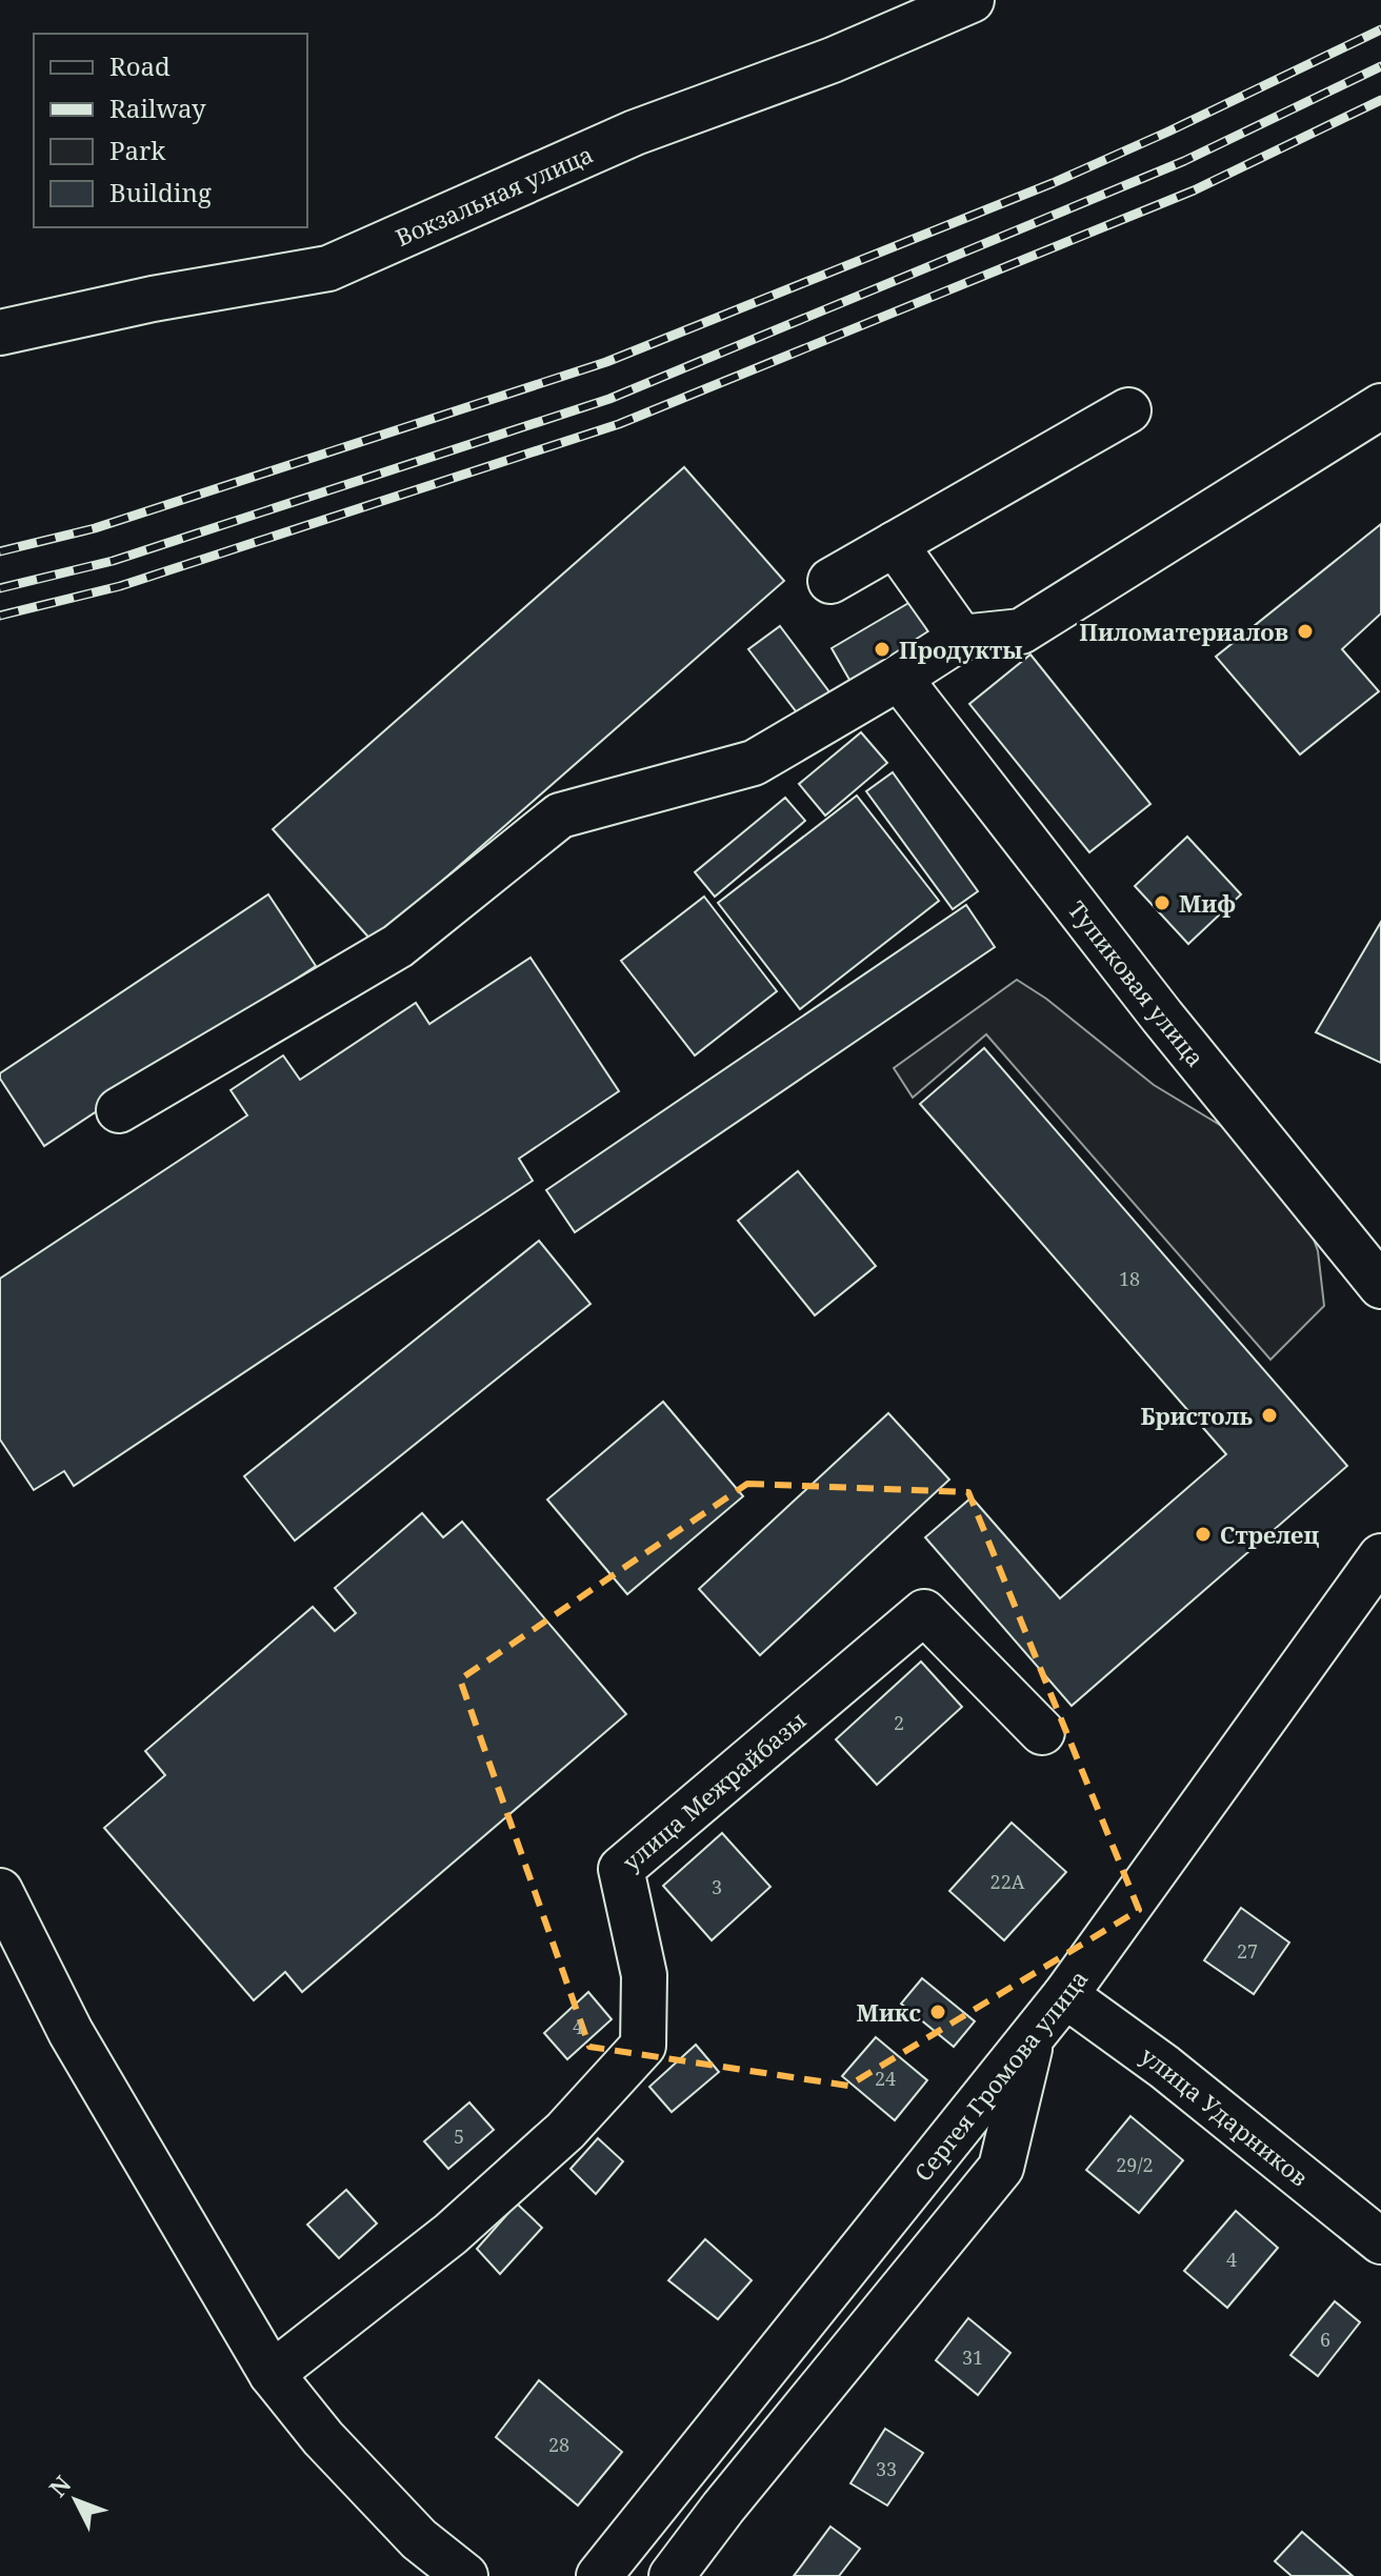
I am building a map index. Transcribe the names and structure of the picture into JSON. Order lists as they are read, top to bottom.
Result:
{
  "streets": {
    "street": [
      "Вокзальная улица",
      "Тупиковая улица",
      "улица Межрайбазы",
      "Сергея Громова улица",
      "улица Ударников"
    ]
  },
  "crossings": [
    ["Сергея Громова улица", "улица Ударников"]
  ],
  "places": [
    "Пиломатериалов",
    "Продукты",
    "Миф",
    "Бристоль",
    "Стрелец",
    "Микс"
  ],
  "house_numbers": [
    "18",
    "2",
    "22А",
    "3",
    "27",
    "4",
    "24",
    "5",
    "29/2",
    "4",
    "6",
    "31",
    "28",
    "33"
  ],
  "legend": [
    "Road",
    "Railway",
    "Park",
    "Building"
  ],
  "north": "top left"
}
